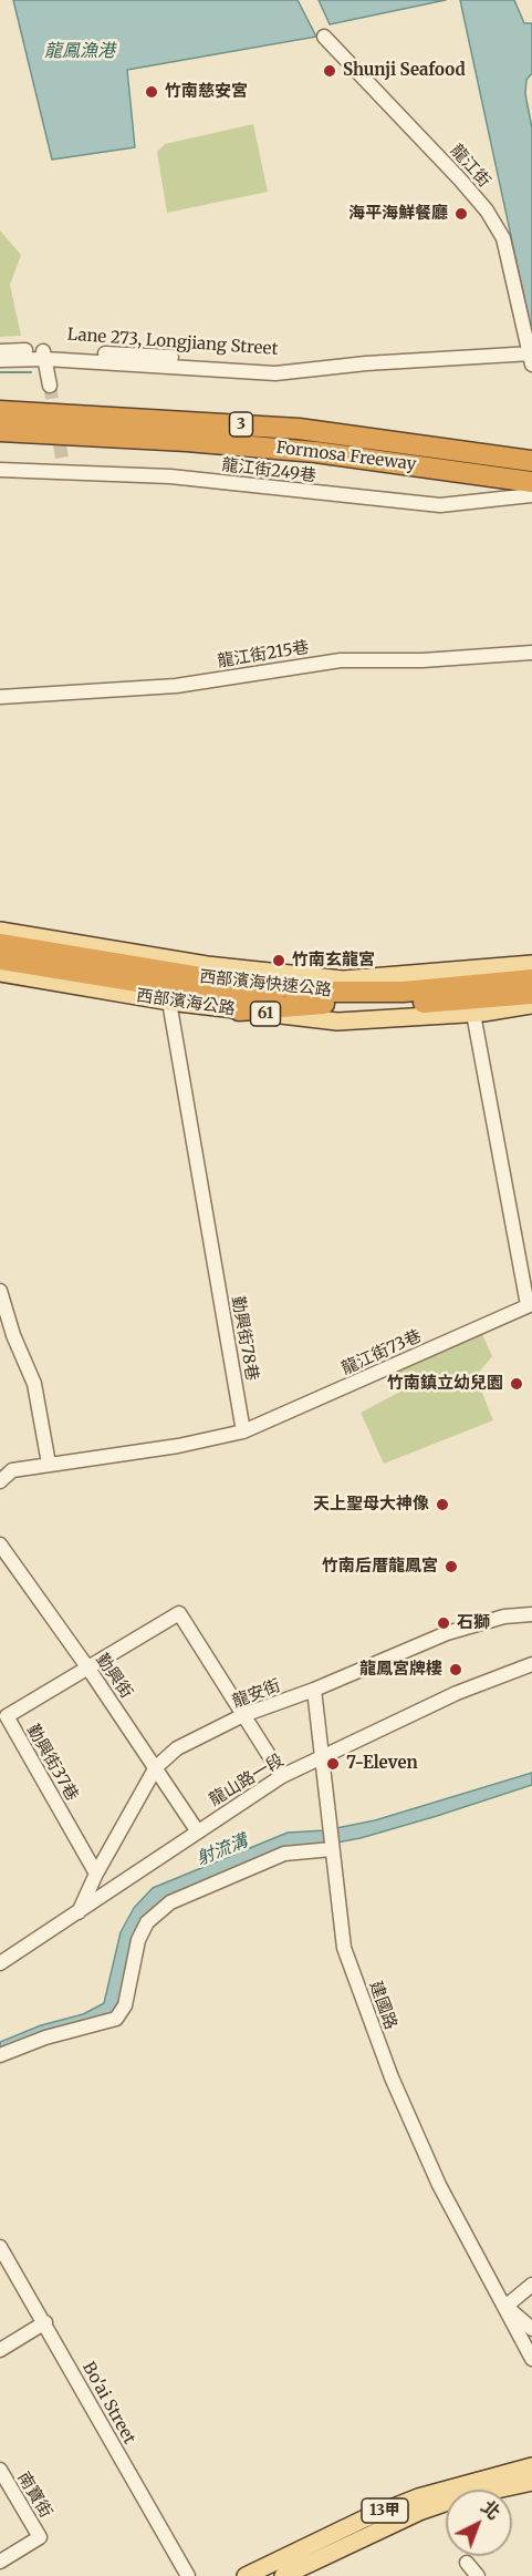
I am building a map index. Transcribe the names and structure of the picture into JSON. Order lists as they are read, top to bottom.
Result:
{
  "streets": {
    "highway": [
      "3",
      "Formosa Freeway",
      "西部濱海快速公路",
      "61"
    ],
    "main road": ["西部濱海公路", "13甲"],
    "street": [
      "龍江街",
      "Lane 273, Longjiang Street",
      "龍江街249巷",
      "龍江街215巷",
      "勤興街78巷",
      "龍江街73巷",
      "勤興街",
      "龍安街",
      "勤興街37巷",
      "龍山路一段",
      "建國路",
      "Bo'ai Street",
      "南寶街"
    ]
  },
  "crossings": [
    ["龍江街", "Lane 273, Longjiang Street"],
    ["西部濱海公路", "勤興街78巷"],
    ["勤興街78巷", "龍江街73巷"],
    ["勤興街", "龍安街"],
    ["勤興街", "勤興街37巷"],
    ["勤興街", "龍山路一段"],
    ["龍安街", "勤興街37巷"],
    ["龍安街", "龍山路一段"],
    ["龍安街", "建國路"],
    ["龍山路一段", "建國路"]
  ],
  "water": ["龍鳳漁港", "射流溝"],
  "places": [
    "Shunji Seafood",
    "竹南慈安宮",
    "海平海鮮餐廳",
    "竹南玄龍宮",
    "竹南鎮立幼兒園",
    "天上聖母大神像",
    "竹南后厝龍鳳宮",
    "石獅",
    "龍鳳宮牌樓",
    "7-Eleven"
  ],
  "north": "top right"
}
